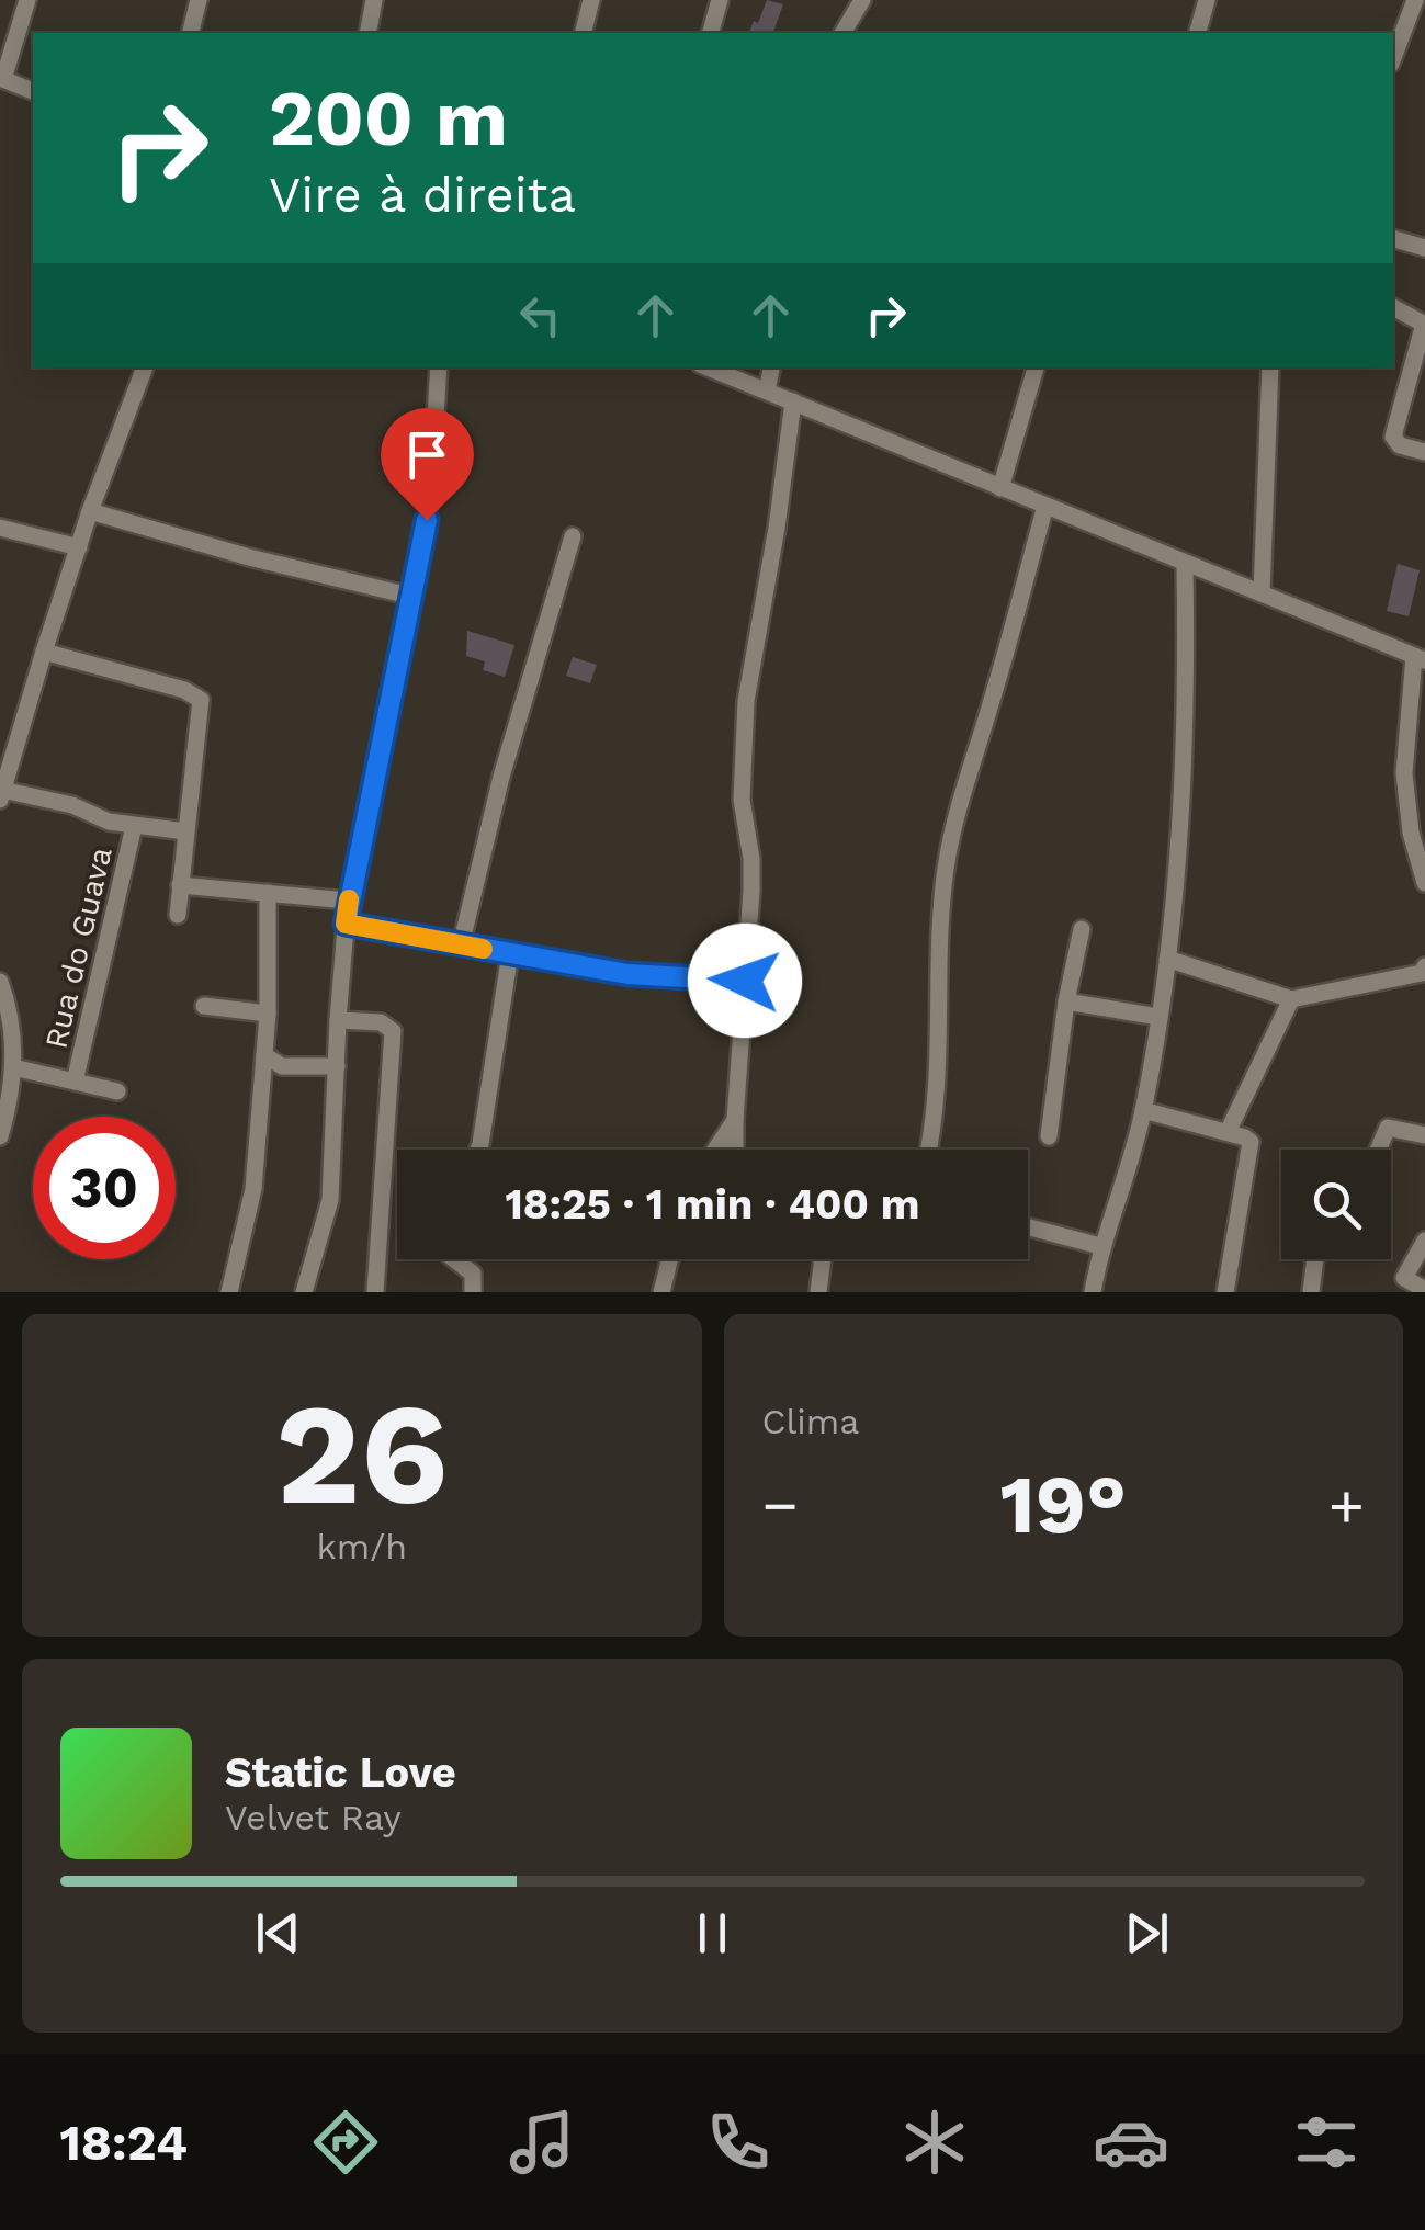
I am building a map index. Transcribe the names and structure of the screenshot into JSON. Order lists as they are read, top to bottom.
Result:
{
  "streets": {
    "street": ["Rua do Guava"]
  },
  "page": {
    "turn": ["200 m", "Vire à direita"],
    "limit": "30",
    "trip": "18:25 · 1 min · 400 m",
    "tile": [
      ["26", "km/h"],
      "Clima"
    ],
    "heat": ["−", "19°", "+"],
    "song": ["Static Love", "Velvet Ray"],
    "tabs": "18:24"
  }
}
